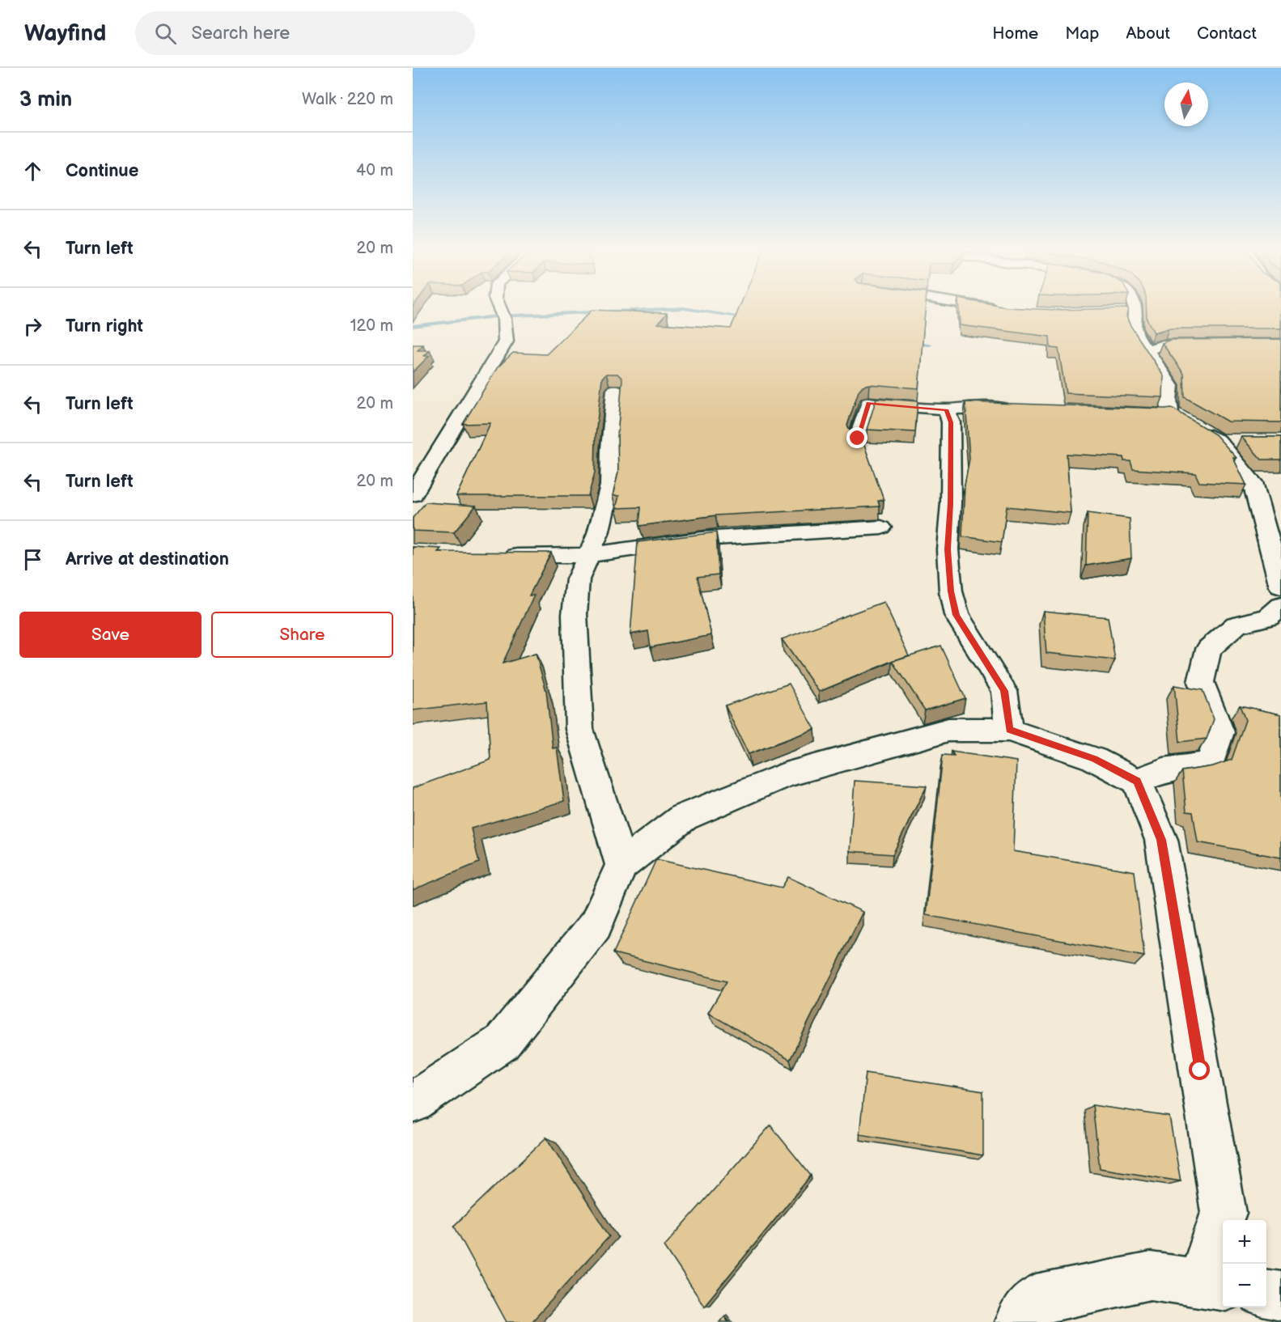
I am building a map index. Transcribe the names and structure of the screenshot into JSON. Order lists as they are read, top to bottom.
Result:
{
  "north": "top",
  "page": {
    "header": "Wayfind",
    "search": "Search here",
    "nav": [
      "Home",
      "Map",
      "About",
      "Contact"
    ],
    "heading": ["3 min", "Walk · 220 m"],
    "list": [
      ["Continue", "40 m"],
      ["Turn left", "20 m"],
      ["Turn right", "120 m"],
      ["Turn left", "20 m"],
      ["Turn left", "20 m"],
      "Arrive at destination"
    ],
    "buttons": ["Save", "Share"],
    "map_buttons": ["+", "−"]
  }
}
